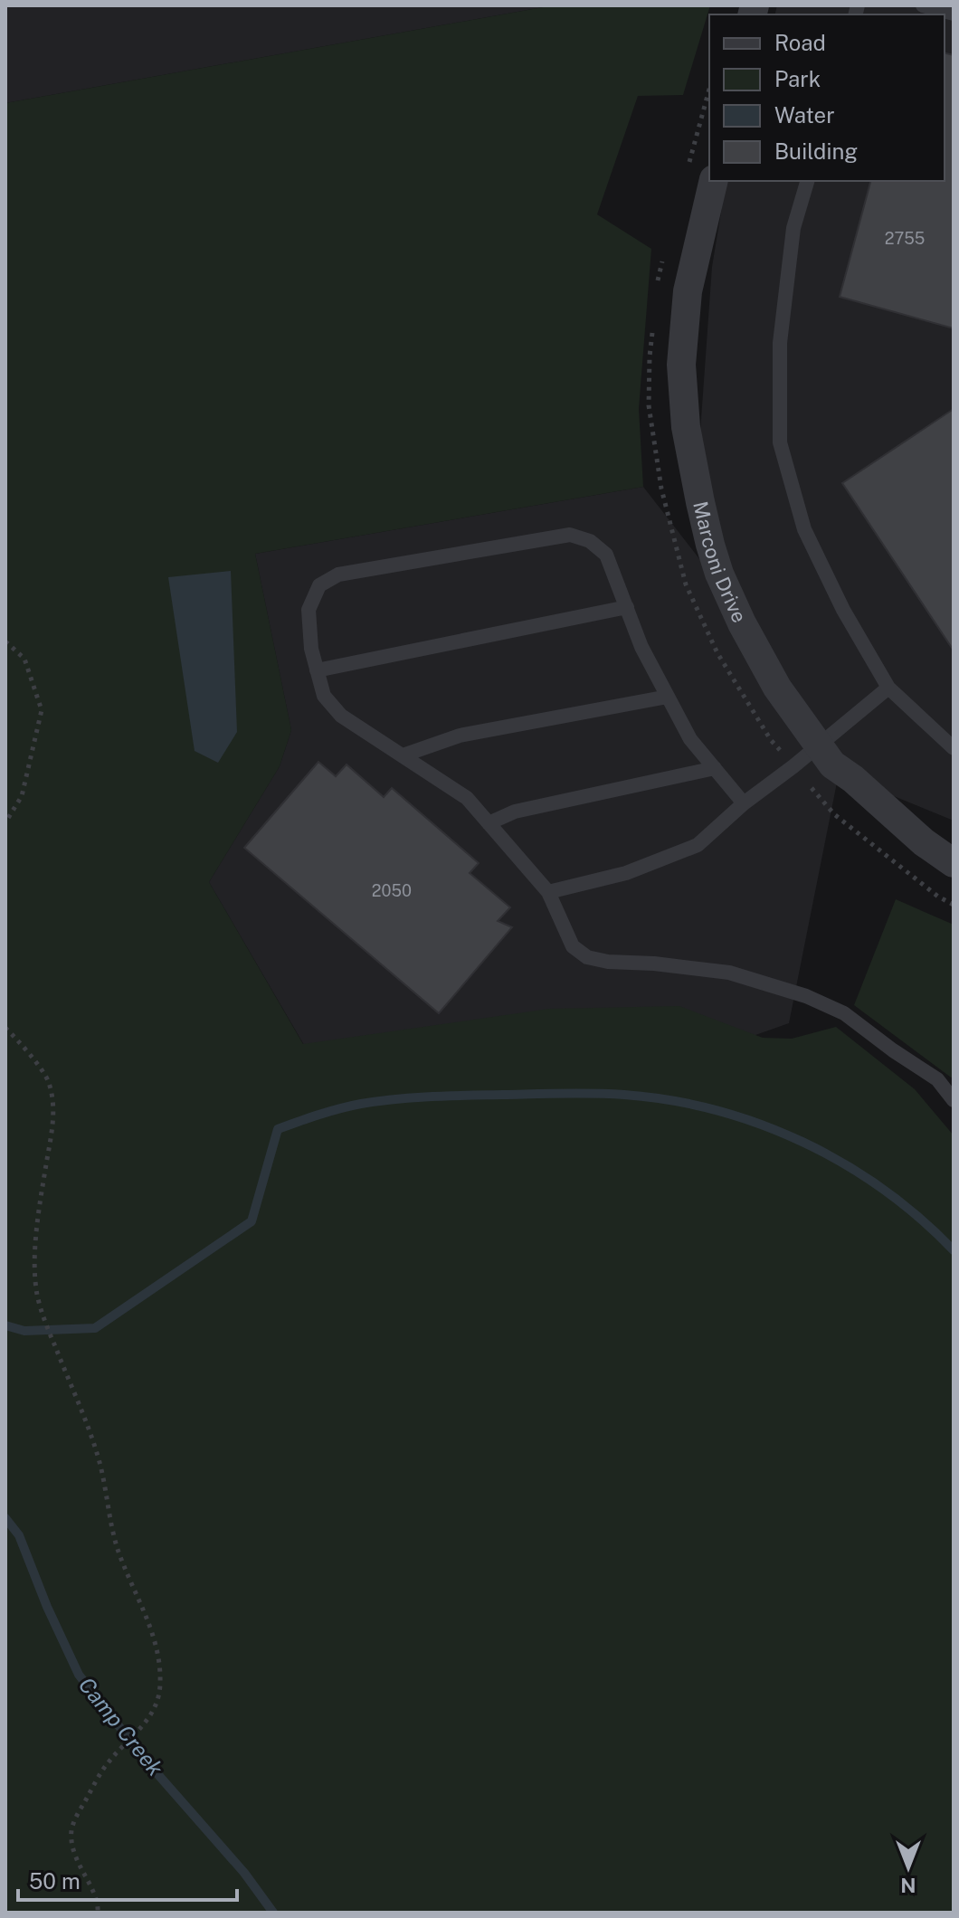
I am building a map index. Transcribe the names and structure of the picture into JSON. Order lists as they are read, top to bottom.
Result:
{
  "streets": {
    "street": ["Marconi Drive"]
  },
  "water": ["Camp Creek"],
  "house_numbers": ["2755", "2050"],
  "legend": [
    "Road",
    "Park",
    "Water",
    "Building"
  ],
  "scale_bar": "50 m",
  "north": "bottom"
}
